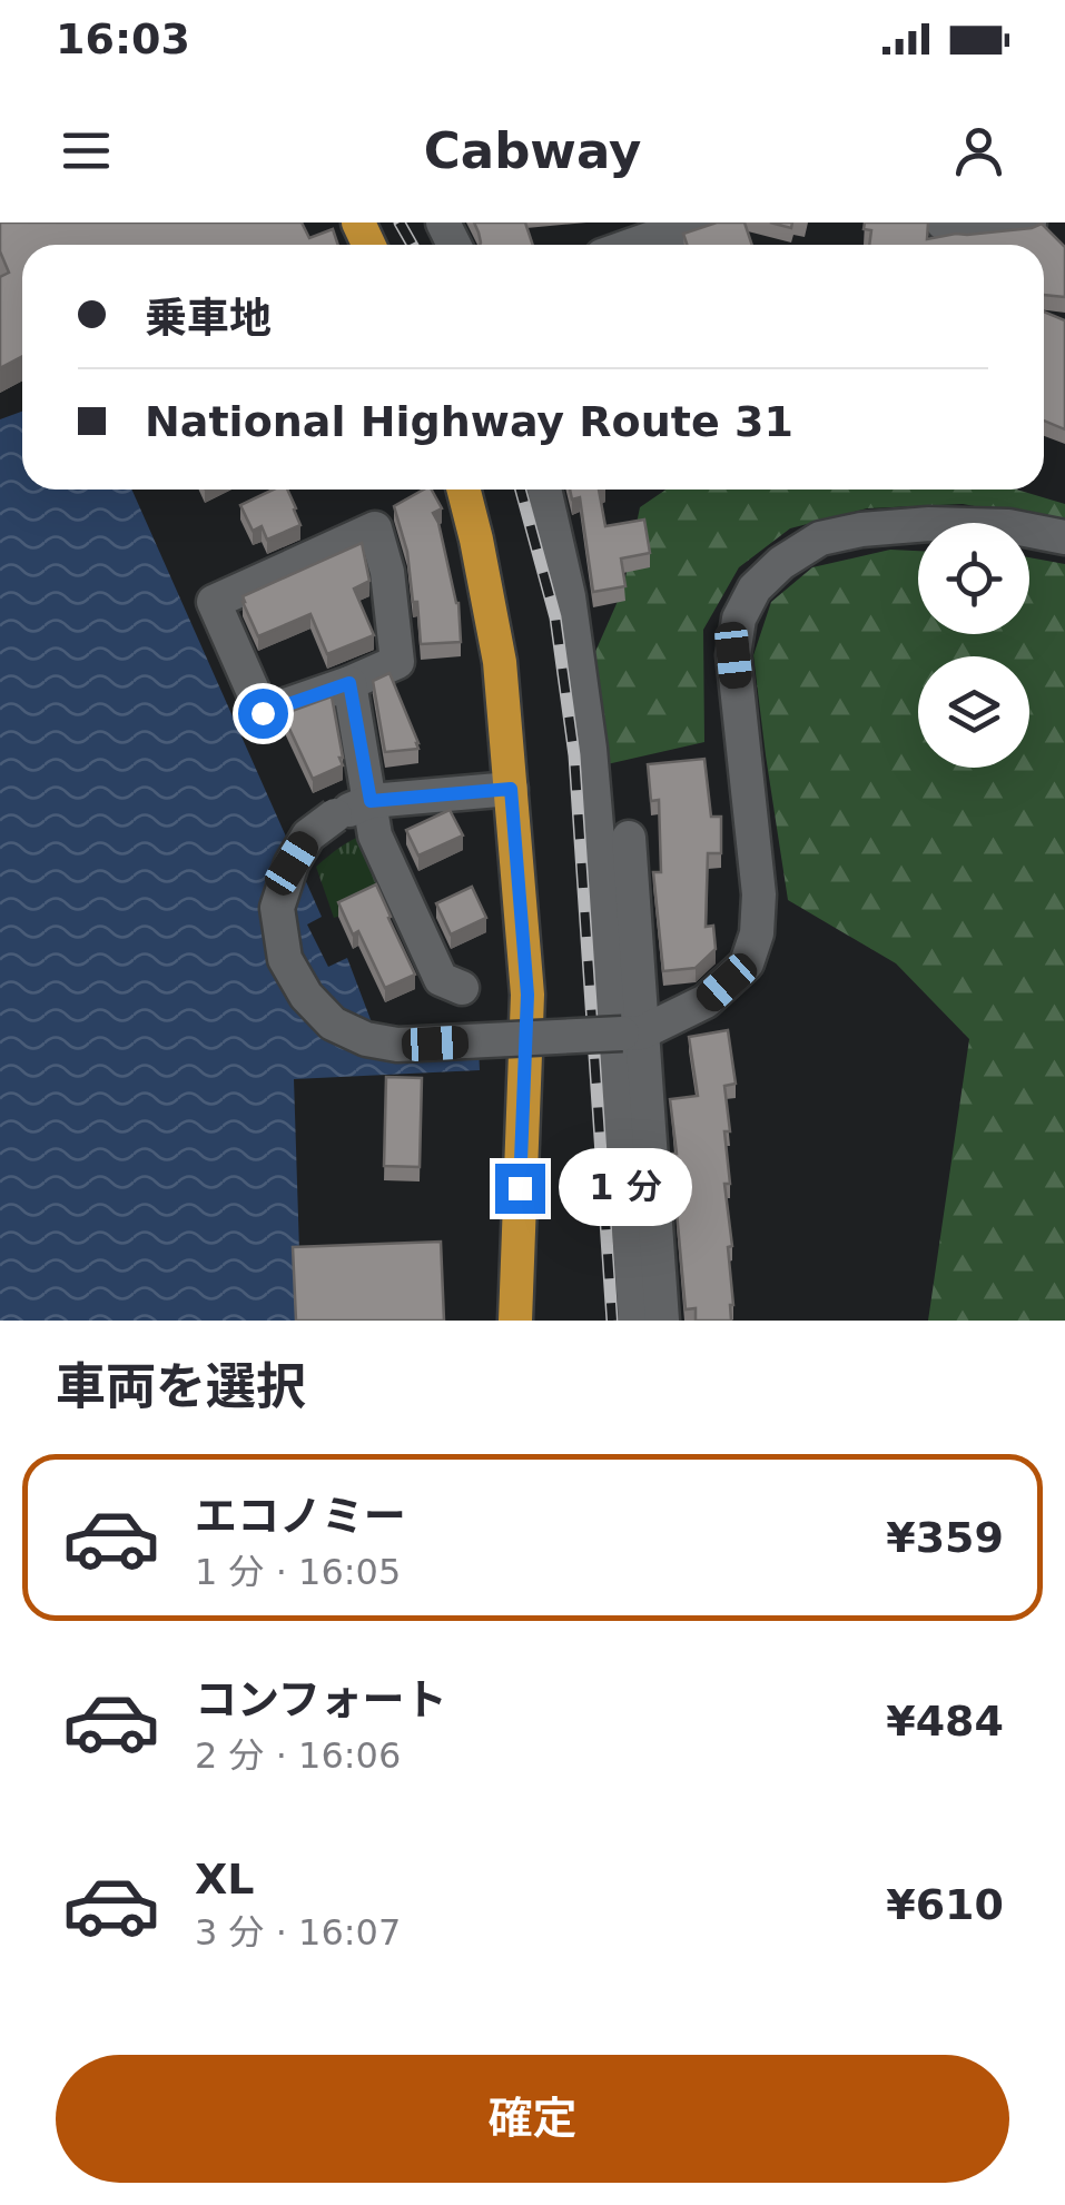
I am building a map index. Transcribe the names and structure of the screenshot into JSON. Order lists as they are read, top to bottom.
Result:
{
  "page": {
    "status": "16:03",
    "header": "Cabway",
    "banner": ["乗車地", "National Highway Route 31"],
    "bubble": "1 分",
    "heading": "車両を選択",
    "list": [
      {
        "name": "エコノミー",
        "note": "1 分 · 16:05",
        "value": "¥359"
      },
      {
        "name": "コンフォート",
        "note": "2 分 · 16:06",
        "value": "¥484"
      },
      {
        "name": "XL",
        "note": "3 分 · 16:07",
        "value": "¥610"
      }
    ],
    "buttons": "確定"
  }
}
